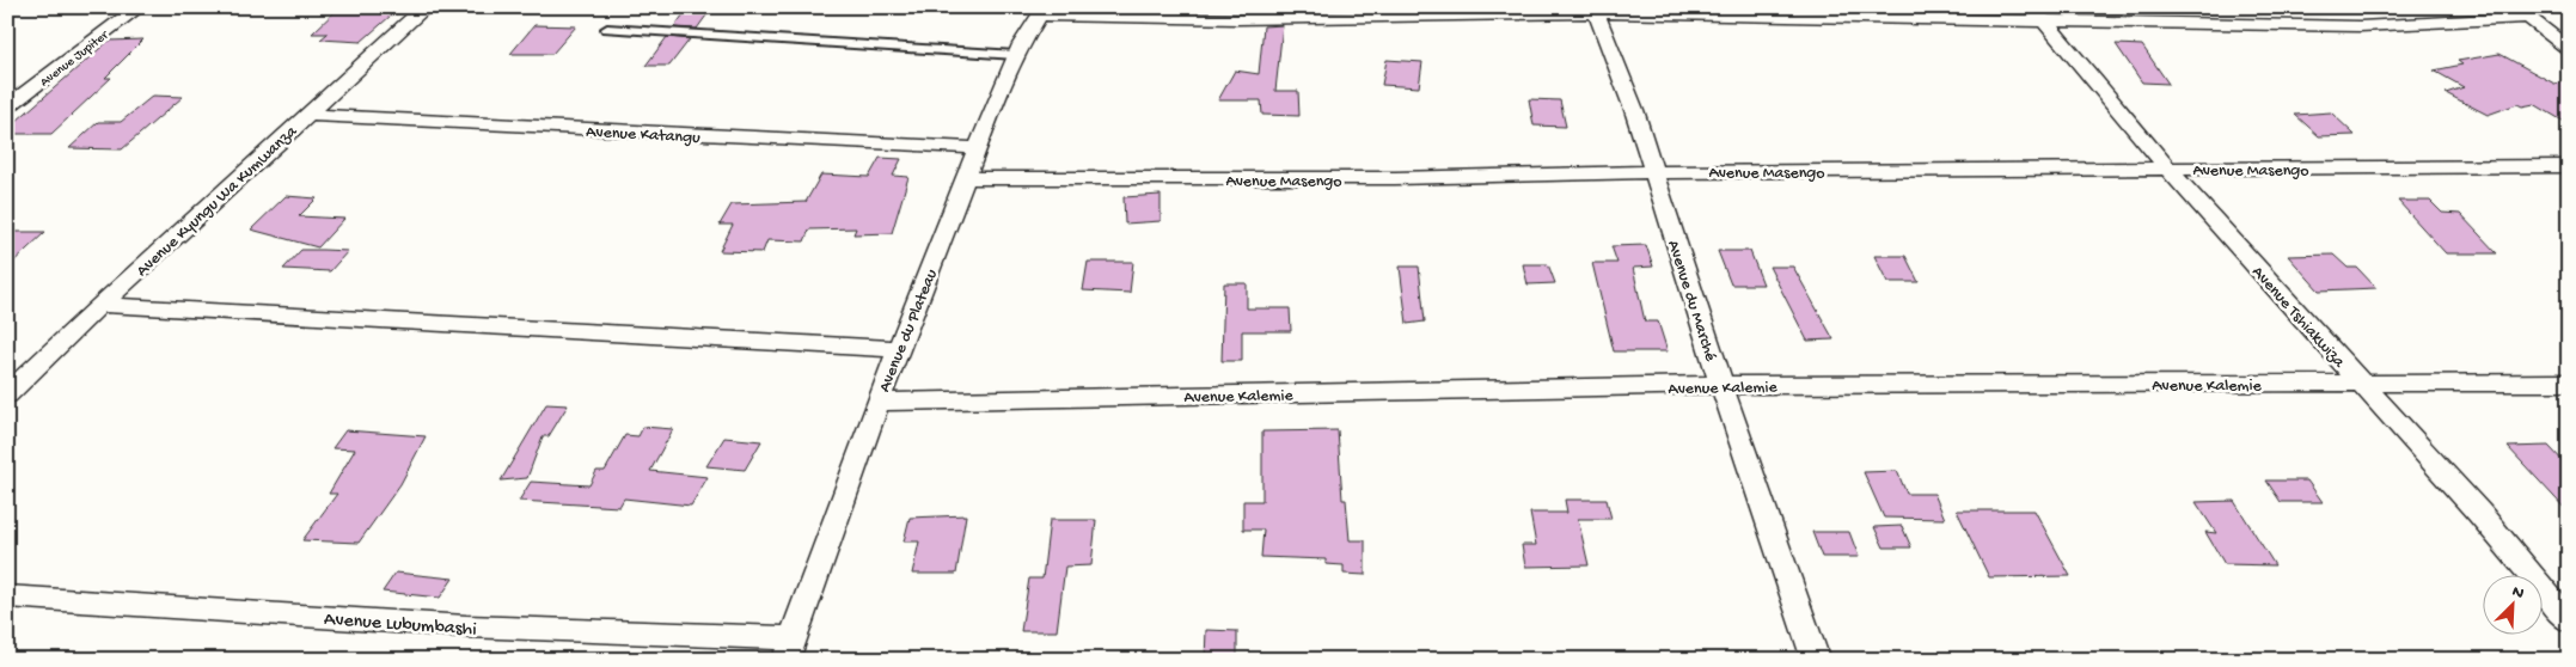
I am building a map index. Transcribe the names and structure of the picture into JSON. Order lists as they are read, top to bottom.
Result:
{
  "streets": {
    "street": [
      "Avenue Jupiter",
      "Avenue Katangu",
      "Avenue Masengo",
      "Avenue Kyungu Wa Kumwanza",
      "Avenue du Marché",
      "Avenue Tshiakwiza",
      "Avenue du Plateau",
      "Avenue Kalemie",
      "Avenue Lubumbashi"
    ]
  },
  "crossings": [
    ["Avenue Katangu", "Avenue Kyungu Wa Kumwanza"],
    ["Avenue Katangu", "Avenue du Plateau"],
    ["Avenue Masengo", "Avenue du Marché"],
    ["Avenue Masengo", "Avenue Tshiakwiza"],
    ["Avenue Masengo", "Avenue du Plateau"],
    ["Avenue du Marché", "Avenue Kalemie"],
    ["Avenue Tshiakwiza", "Avenue Kalemie"],
    ["Avenue du Plateau", "Avenue Kalemie"],
    ["Avenue du Plateau", "Avenue Lubumbashi"]
  ],
  "north": "top right"
}
